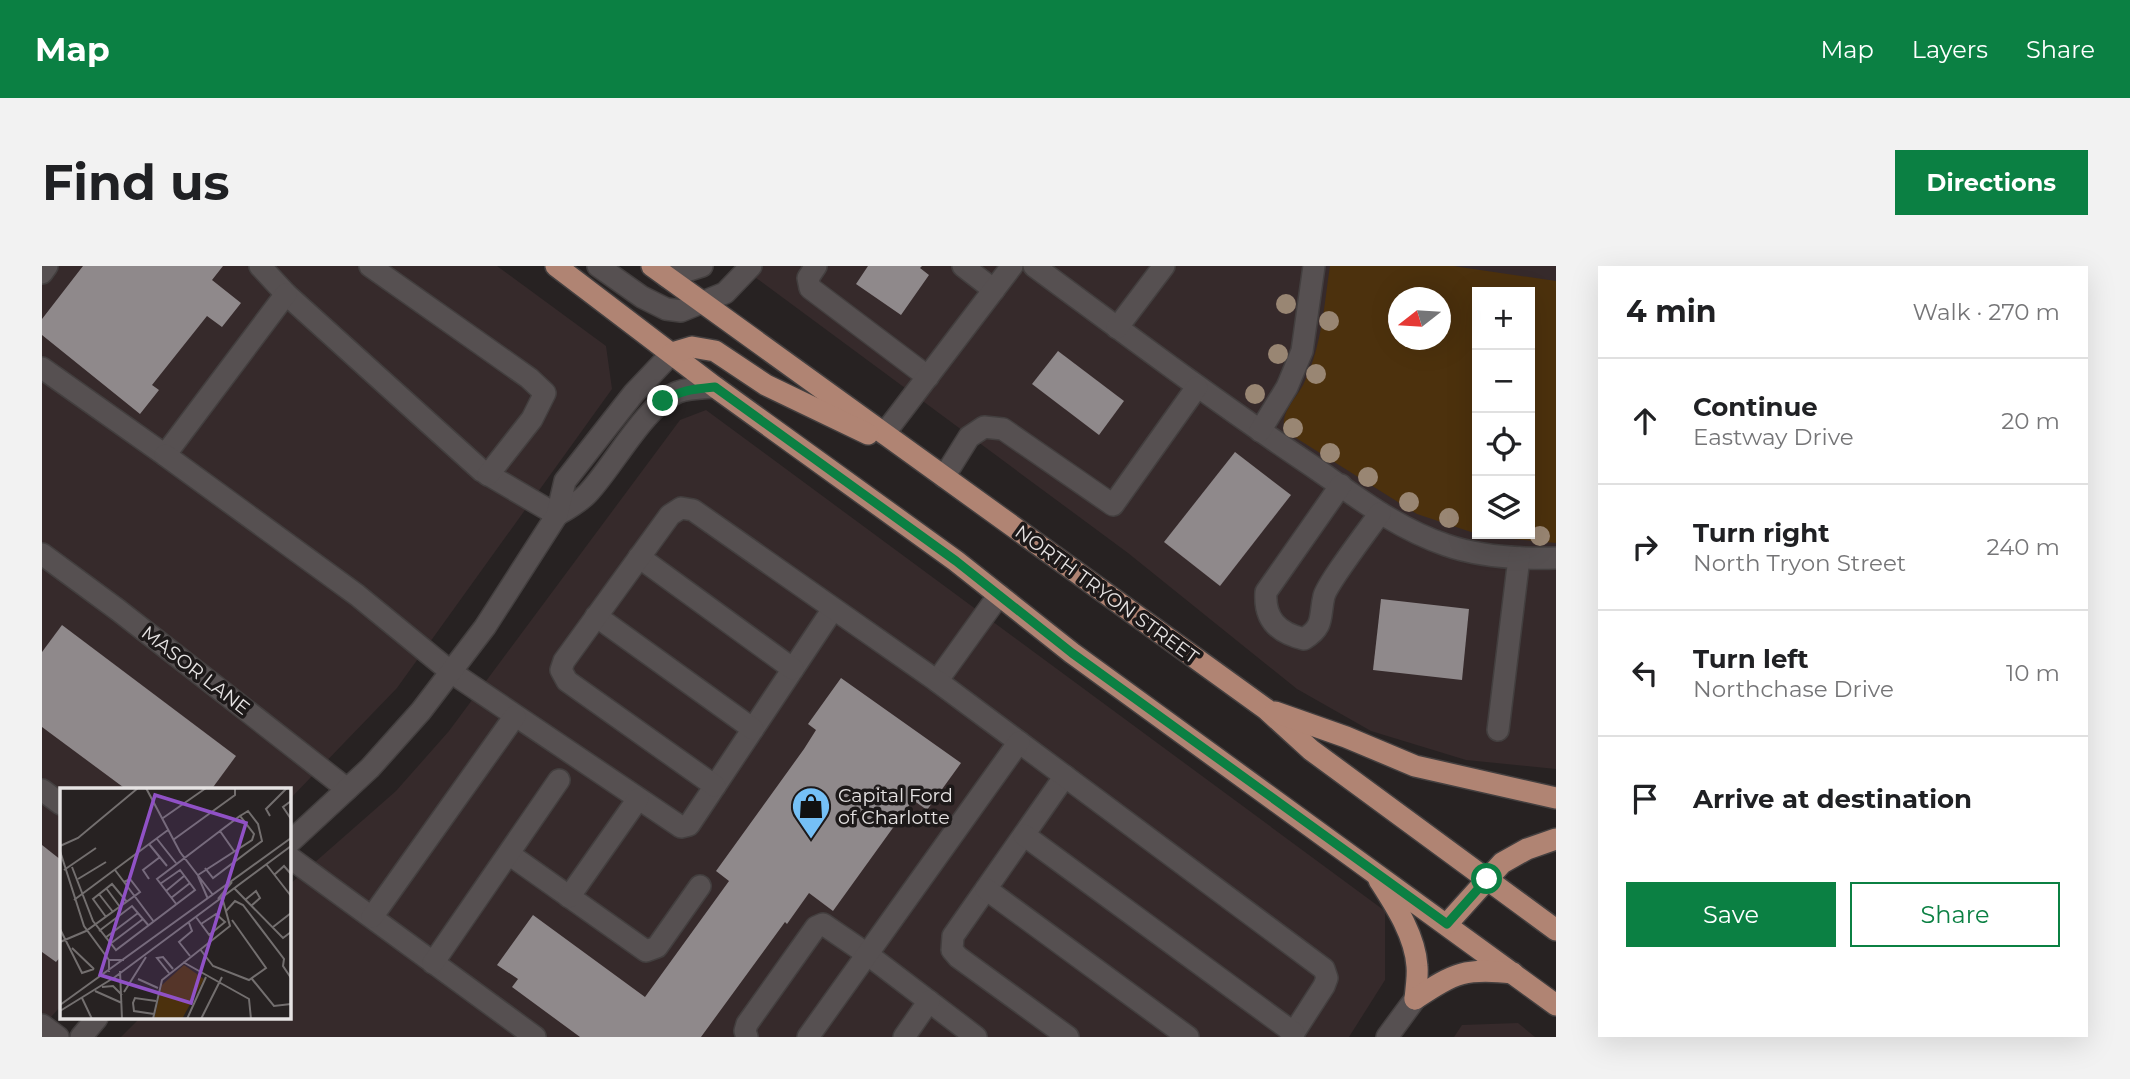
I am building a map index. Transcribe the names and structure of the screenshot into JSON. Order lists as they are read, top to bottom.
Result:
{
  "streets": {
    "main road": ["NORTH TRYON STREET"],
    "street": ["MASOR LANE"]
  },
  "places": {
    "shop": ["Capital Ford of Charlotte"]
  },
  "north": "left",
  "page": {
    "header": "Map",
    "nav": ["Map", "Layers", "Share"],
    "buttons": [
      "Directions",
      ["Save", "Share"]
    ],
    "title": "Find us",
    "heading": ["4 min", "Walk · 270 m"],
    "map_buttons": ["+", "−"],
    "list": [
      ["Continue", "Eastway Drive", "20 m"],
      ["Turn right", "North Tryon Street", "240 m"],
      ["Turn left", "Northchase Drive", "10 m"],
      "Arrive at destination"
    ]
  }
}
